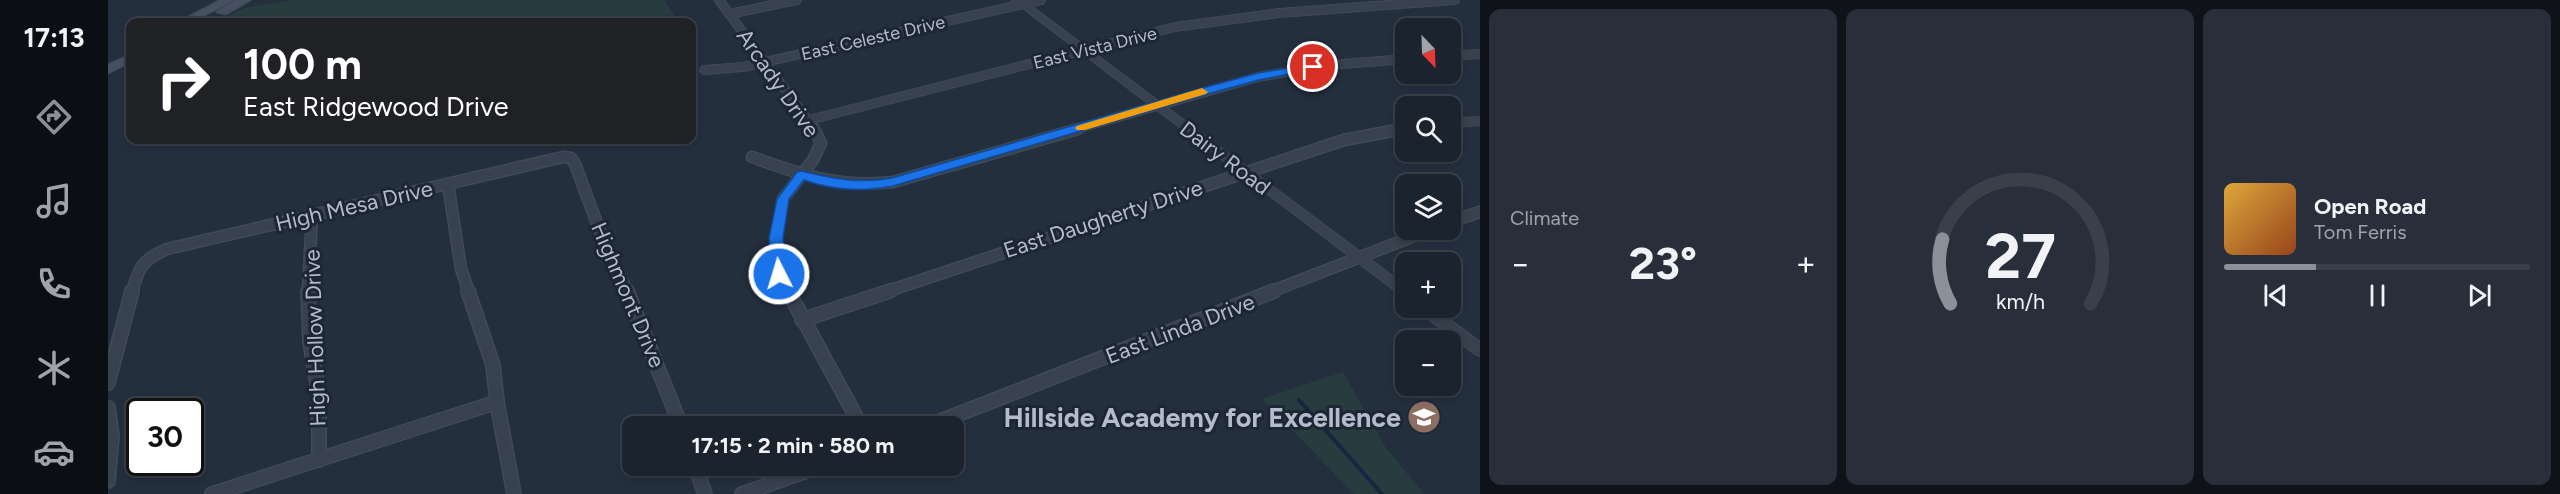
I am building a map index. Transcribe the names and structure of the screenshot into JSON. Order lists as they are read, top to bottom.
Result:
{
  "streets": {
    "street": [
      "East Celeste Drive",
      "East Vista Drive",
      "Arcady Drive",
      "Dairy Road",
      "High Mesa Drive",
      "East Daugherty Drive",
      "Highmont Drive",
      "East Linda Drive",
      "High Hollow Drive"
    ]
  },
  "crossings": [
    ["East Celeste Drive", "Arcady Drive"],
    ["East Celeste Drive", "Dairy Road"],
    ["East Vista Drive", "Arcady Drive"],
    ["East Vista Drive", "Dairy Road"],
    ["Arcady Drive", "East Daugherty Drive"],
    ["Dairy Road", "East Daugherty Drive"],
    ["Dairy Road", "East Linda Drive"],
    ["High Mesa Drive", "Highmont Drive"],
    ["High Mesa Drive", "High Hollow Drive"]
  ],
  "places": {
    "school or university": ["Hillside Academy for Excellence"]
  },
  "north": "bottom right",
  "page": {
    "tabs": "17:13",
    "tile": "Climate",
    "map_buttons": ["+", "−"],
    "turn": ["100 m", "East Ridgewood Drive"],
    "song": ["Open Road", "Tom Ferris"],
    "heat": ["−", "23°", "+"],
    "limit": "30",
    "trip": "17:15 · 2 min · 580 m",
    "gauge": ["27", "km/h"]
  }
}
